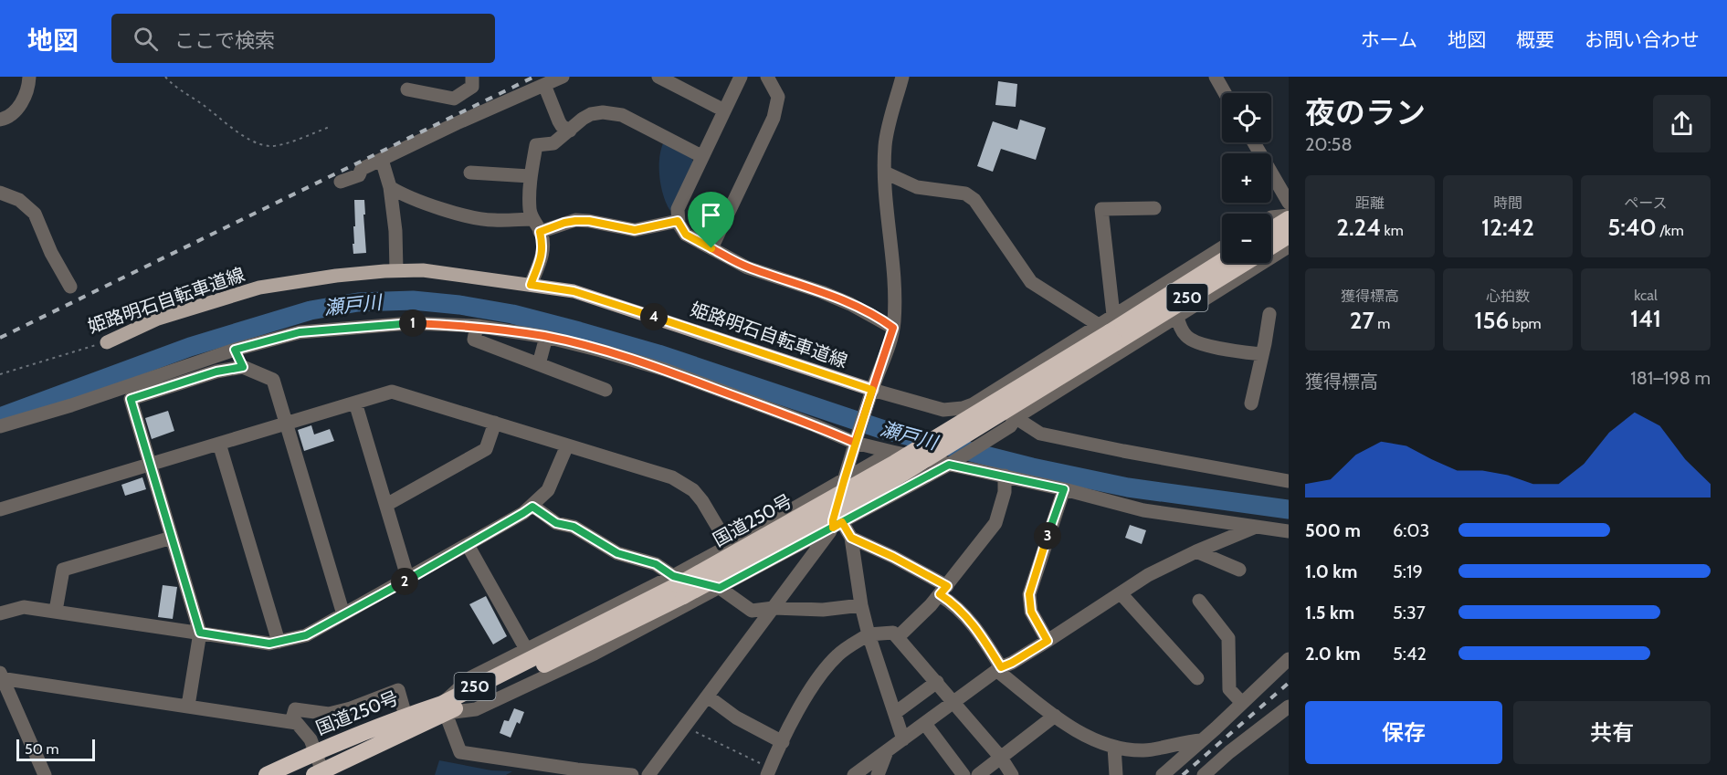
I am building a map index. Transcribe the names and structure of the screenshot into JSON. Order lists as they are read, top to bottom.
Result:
{
  "streets": {
    "highway": ["250", "国道250号"],
    "main road": ["姫路明石自転車道線"]
  },
  "water": ["瀬戸川"],
  "scale_bar": "50 m",
  "page": {
    "header": "地図",
    "search": "ここで検索",
    "nav": [
      "ホーム",
      "地図",
      "概要",
      "お問い合わせ"
    ],
    "heading": ["夜のラン", "20:58"],
    "map_buttons": ["+", "−"],
    "stats": [
      ["距離", "2.24 km"],
      ["時間", "12:42"],
      ["ペース", "5:40 /km"],
      ["獲得標高", "27 m"],
      ["心拍数", "156 bpm"],
      ["kcal", "141"]
    ],
    "pins": [
      "4",
      "1",
      "3",
      "2"
    ],
    "chart": ["獲得標高", "181–198 m"],
    "list": [
      {
        "name": "500 m",
        "note": "6:03"
      },
      {
        "name": "1.0 km",
        "note": "5:19"
      },
      {
        "name": "1.5 km",
        "note": "5:37"
      },
      {
        "name": "2.0 km",
        "note": "5:42"
      }
    ],
    "buttons": ["保存", "共有"],
    "scale": "50 m"
  }
}
